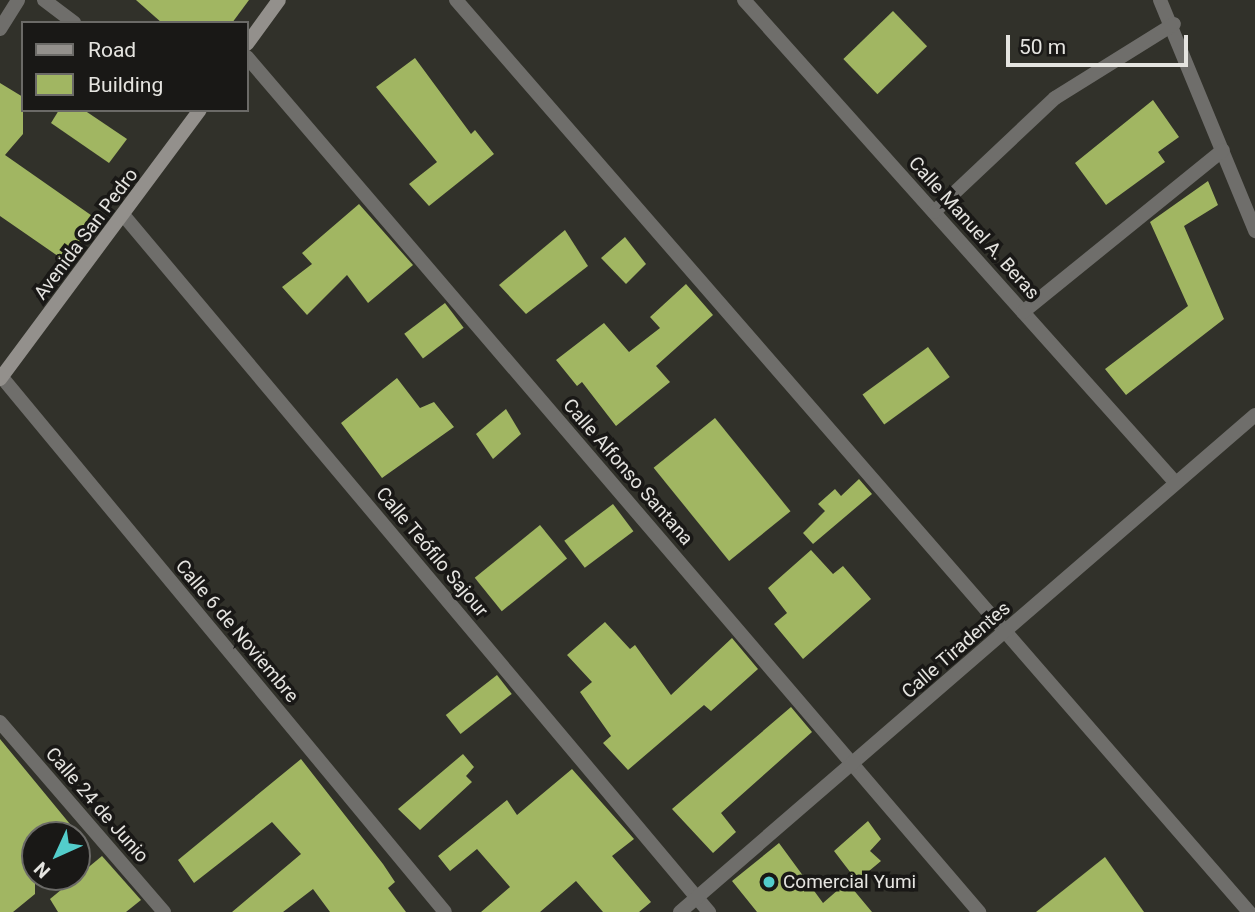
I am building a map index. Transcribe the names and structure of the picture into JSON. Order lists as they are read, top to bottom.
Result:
{
  "streets": {
    "street": [
      "Calle Manuel A. Beras",
      "Avenida San Pedro",
      "Calle Alfonso Santana",
      "Calle Teófilo Sajour",
      "Calle 6 de Noviembre",
      "Calle Tiradentes",
      "Calle 24 de Junio"
    ]
  },
  "crossings": [
    ["Calle Manuel A. Beras", "Calle Tiradentes"],
    ["Avenida San Pedro", "Calle Teófilo Sajour"],
    ["Avenida San Pedro", "Calle 6 de Noviembre"],
    ["Calle Alfonso Santana", "Calle Tiradentes"],
    ["Calle Teófilo Sajour", "Calle Tiradentes"]
  ],
  "places": ["Comercial Yumi"],
  "legend": ["Road", "Building"],
  "scale_bar": "50 m",
  "north": "bottom left"
}
